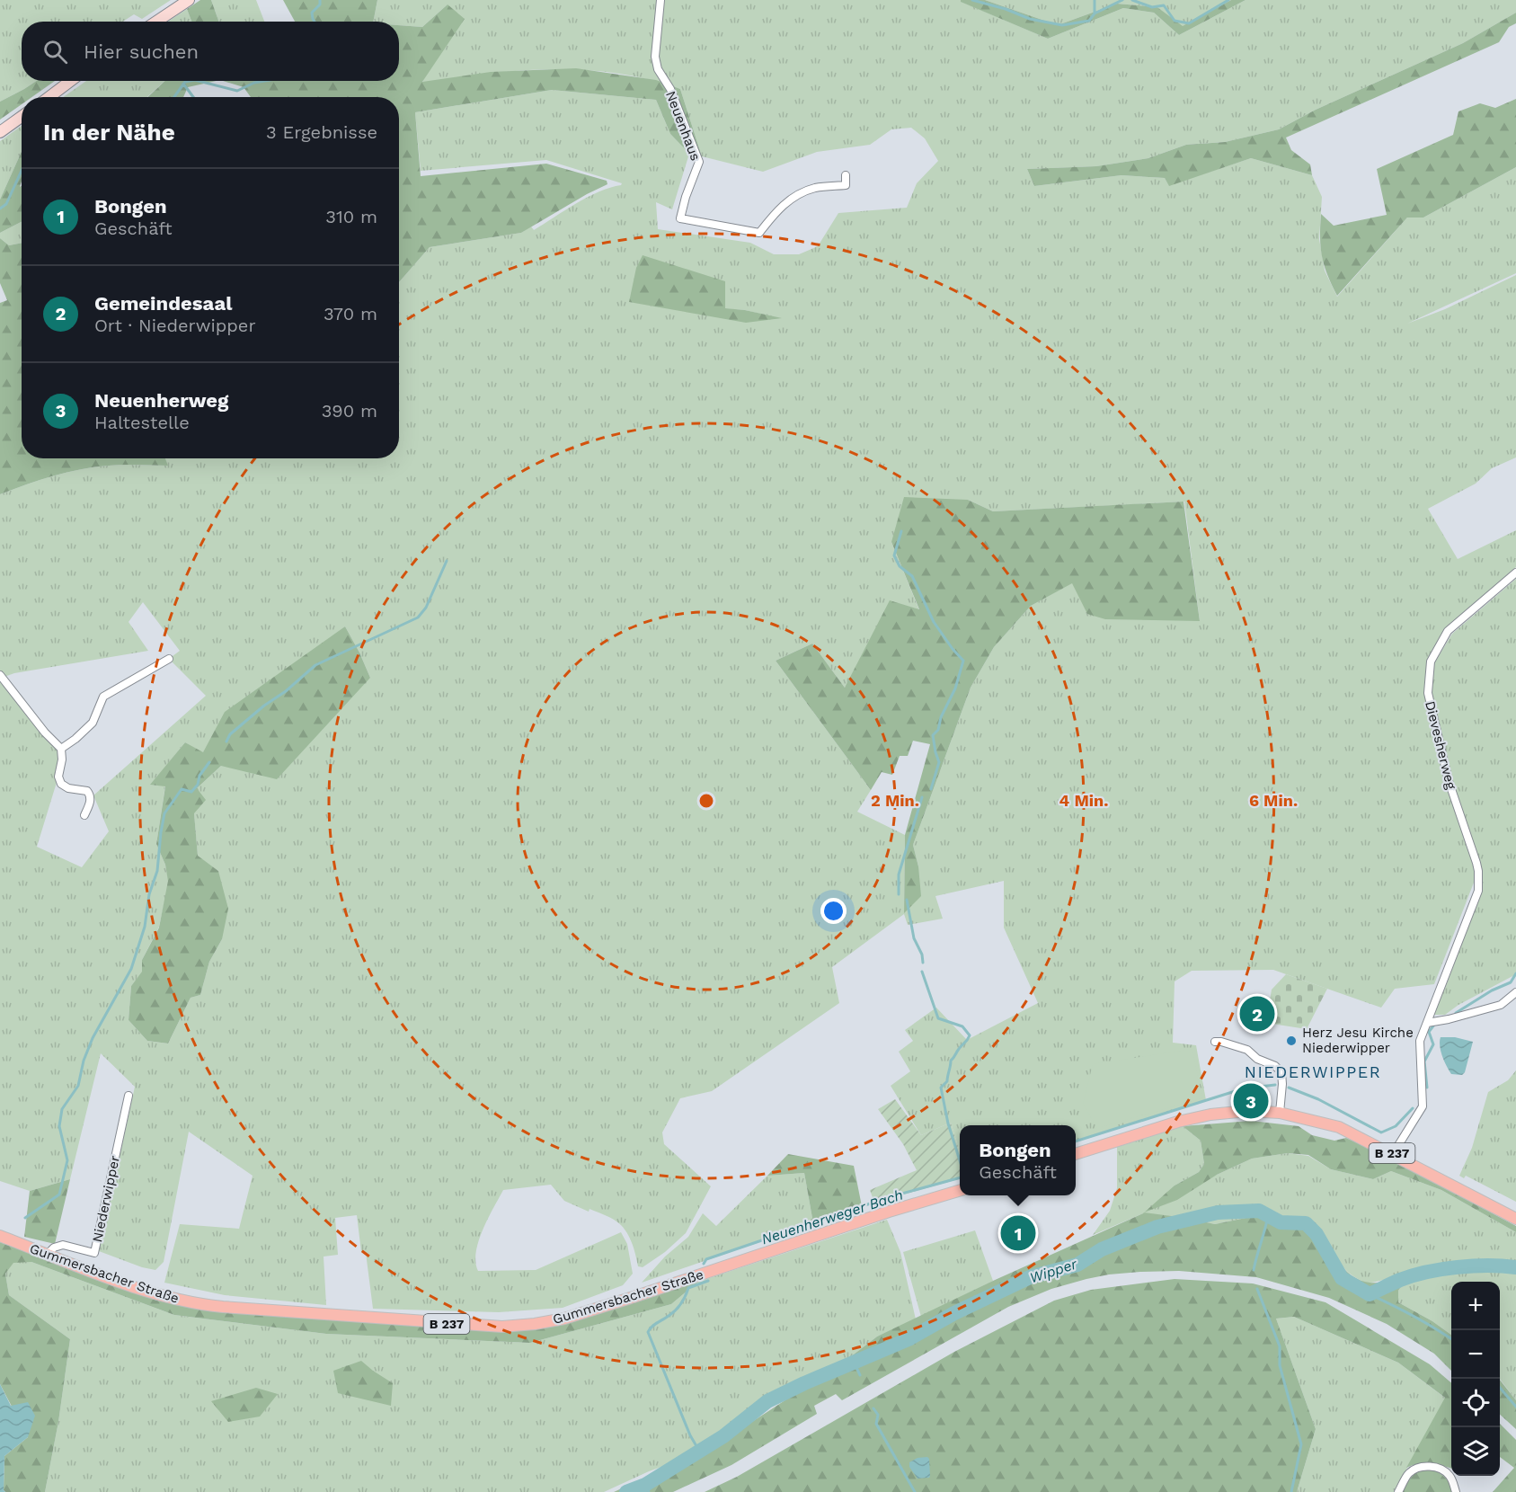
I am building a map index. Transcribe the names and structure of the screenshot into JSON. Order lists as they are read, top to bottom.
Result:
{
  "streets": {
    "main road": ["B 237", "Gummersbacher Straße"],
    "street": ["Neuenhaus", "Dievesherweg", "Niederwipper"]
  },
  "crossings": [
    ["Niederwipper", "Gummersbacher Straße"]
  ],
  "districts": ["NIEDERWIPPER"],
  "water": ["Neuenherweger Bach", "Wipper"],
  "places": ["Herz Jesu Kirche Niederwipper"],
  "page": {
    "search": "Hier suchen",
    "heading": ["In der Nähe", "3 Ergebnisse"],
    "list": [
      {
        "mark": "1",
        "name": "Bongen",
        "note": "Geschäft",
        "value": "310 m"
      },
      {
        "mark": "2",
        "name": "Gemeindesaal",
        "note": "Ort · Niederwipper",
        "value": "370 m"
      },
      {
        "mark": "3",
        "name": "Neuenherweg",
        "note": "Haltestelle",
        "value": "390 m"
      }
    ],
    "pins": ["2", "3", "1"],
    "popup": ["Bongen", "Geschäft"],
    "map_buttons": ["+", "−"]
  },
  "rings": ["2 Min.", "4 Min.", "6 Min."]
}
